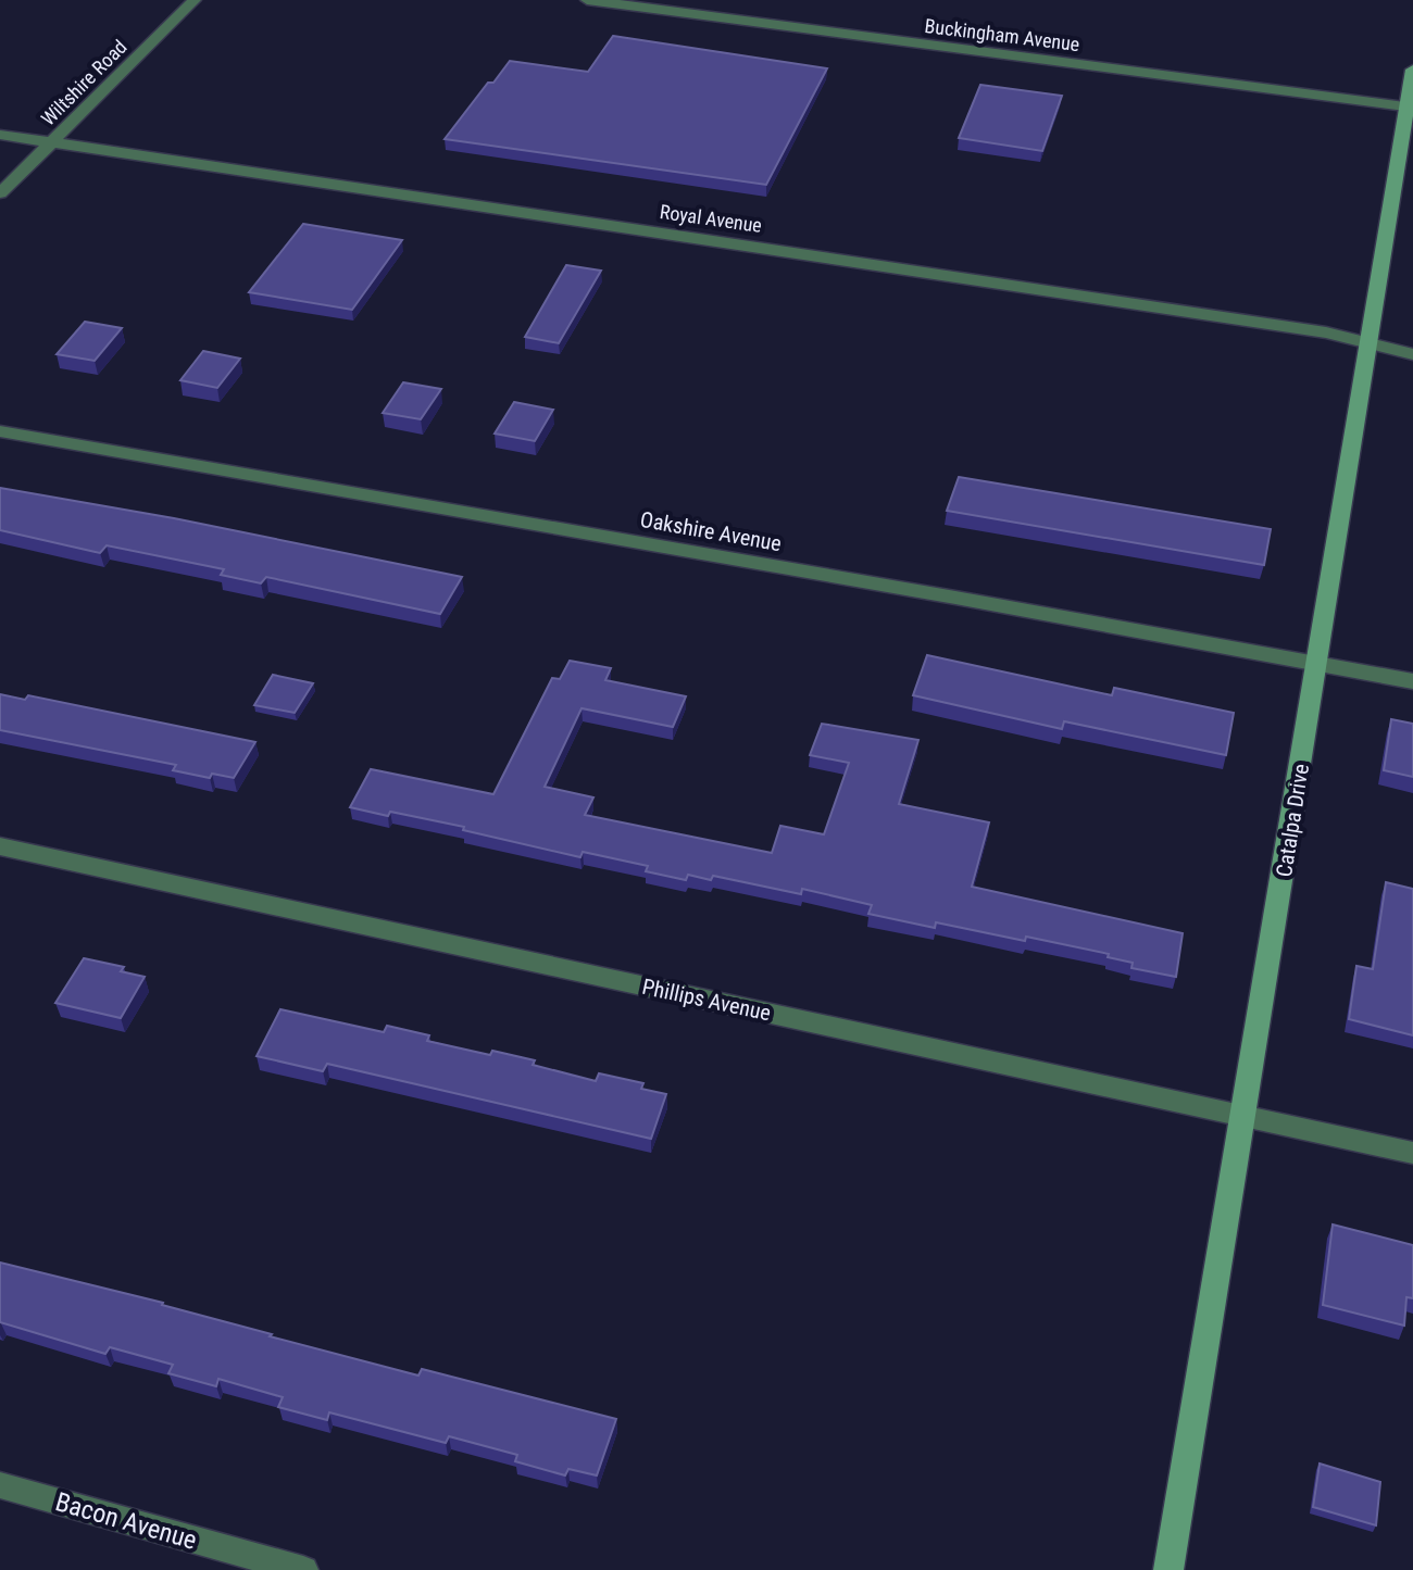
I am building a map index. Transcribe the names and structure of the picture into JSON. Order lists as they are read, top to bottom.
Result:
{
  "streets": {
    "street": [
      "Buckingham Avenue",
      "Wiltshire Road",
      "Royal Avenue",
      "Oakshire Avenue",
      "Catalpa Drive",
      "Phillips Avenue",
      "Bacon Avenue"
    ]
  },
  "crossings": [
    ["Buckingham Avenue", "Catalpa Drive"],
    ["Wiltshire Road", "Royal Avenue"],
    ["Royal Avenue", "Catalpa Drive"],
    ["Oakshire Avenue", "Catalpa Drive"],
    ["Catalpa Drive", "Phillips Avenue"]
  ]
}
